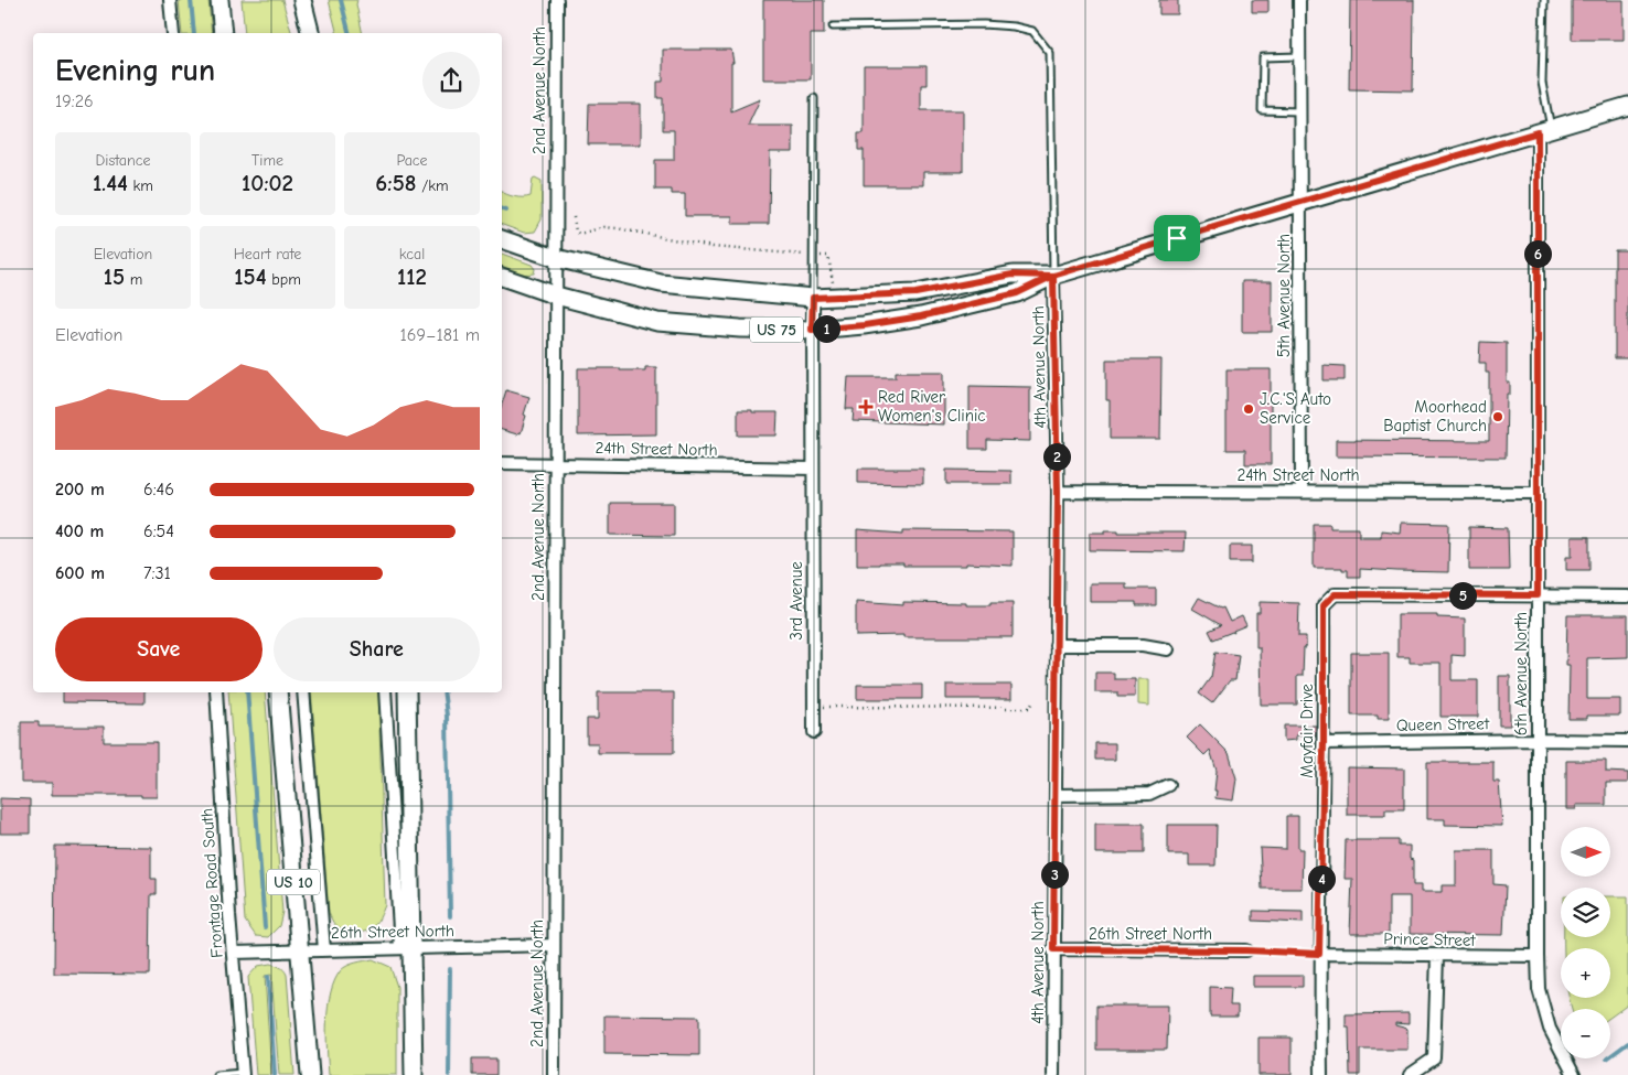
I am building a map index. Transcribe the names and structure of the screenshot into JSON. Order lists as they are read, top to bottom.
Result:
{
  "streets": {
    "main road": ["US 75", "US 10"],
    "street": [
      "2nd Avenue North",
      "5th Avenue North",
      "4th Avenue North",
      "24th Street North",
      "3rd Avenue",
      "6th Avenue North",
      "Queen Street",
      "Mayfair Drive",
      "Frontage Road South",
      "26th Street North",
      "Prince Street"
    ]
  },
  "crossings": [
    ["2nd Avenue North", "US 75"],
    ["2nd Avenue North", "24th Street North"],
    ["2nd Avenue North", "26th Street North"],
    ["5th Avenue North", "US 75"],
    ["5th Avenue North", "24th Street North"],
    ["US 75", "4th Avenue North"],
    ["US 75", "3rd Avenue"],
    ["US 75", "6th Avenue North"],
    ["4th Avenue North", "24th Street North"],
    ["4th Avenue North", "26th Street North"],
    ["24th Street North", "3rd Avenue"],
    ["24th Street North", "6th Avenue North"],
    ["6th Avenue North", "Queen Street"],
    ["6th Avenue North", "Mayfair Drive"],
    ["6th Avenue North", "Prince Street"],
    ["Queen Street", "Mayfair Drive"],
    ["Mayfair Drive", "Prince Street"],
    ["US 10", "26th Street North"],
    ["Frontage Road South", "26th Street North"]
  ],
  "places": {
    "health": ["Red River Women's Clinic"],
    "other": ["J.C.'S Auto Service", "Moorhead Baptist Church"]
  },
  "north": "right",
  "page": {
    "heading": ["Evening run", "19:26"],
    "stats": [
      ["Distance", "1.44 km"],
      ["Time", "10:02"],
      ["Pace", "6:58 /km"],
      ["Elevation", "15 m"],
      ["Heart rate", "154 bpm"],
      ["kcal", "112"]
    ],
    "pins": [
      "6",
      "1",
      "2",
      "5",
      "3",
      "4"
    ],
    "chart": ["Elevation", "169–181 m"],
    "list": [
      {
        "name": "200 m",
        "note": "6:46"
      },
      {
        "name": "400 m",
        "note": "6:54"
      },
      {
        "name": "600 m",
        "note": "7:31"
      }
    ],
    "buttons": ["Save", "Share"],
    "map_buttons": ["+", "−"]
  }
}
